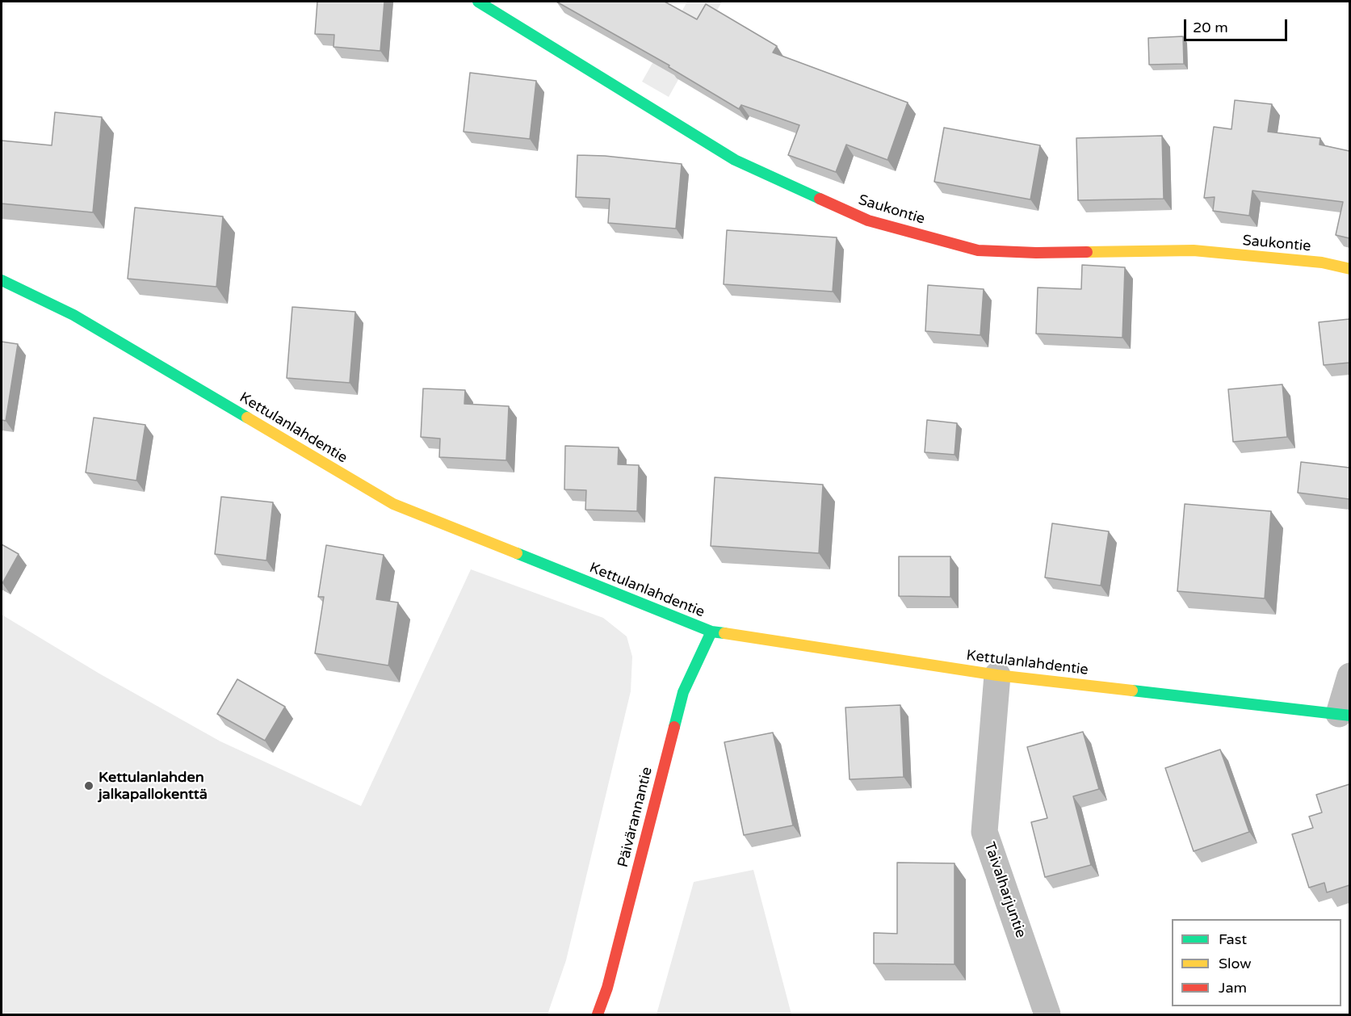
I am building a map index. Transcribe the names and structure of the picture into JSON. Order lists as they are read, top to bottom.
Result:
{
  "streets": {
    "street": [
      "Saukontie",
      "Kettulanlahdentie",
      "Päivärannantie",
      "Taivalharjuntie"
    ]
  },
  "crossings": [
    ["Kettulanlahdentie", "Päivärannantie"],
    ["Kettulanlahdentie", "Taivalharjuntie"]
  ],
  "places": ["Kettulanlahden jalkapallokenttä"],
  "legend": ["Fast", "Slow", "Jam"],
  "scale_bar": "20 m"
}
